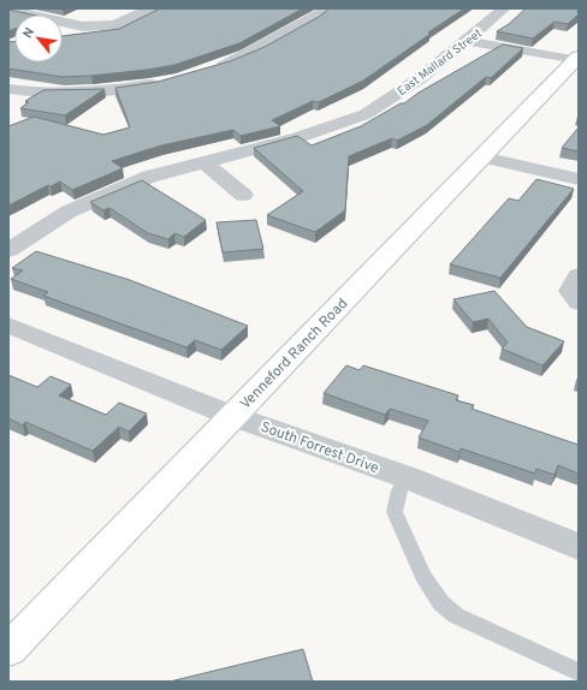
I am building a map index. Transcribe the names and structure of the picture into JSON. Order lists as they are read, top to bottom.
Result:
{
  "streets": {
    "street": ["East Mallard Street", "Venneford Ranch Road", "South Forrest Drive"]
  },
  "crossings": [
    ["Venneford Ranch Road", "South Forrest Drive"]
  ],
  "north": "top left"
}
